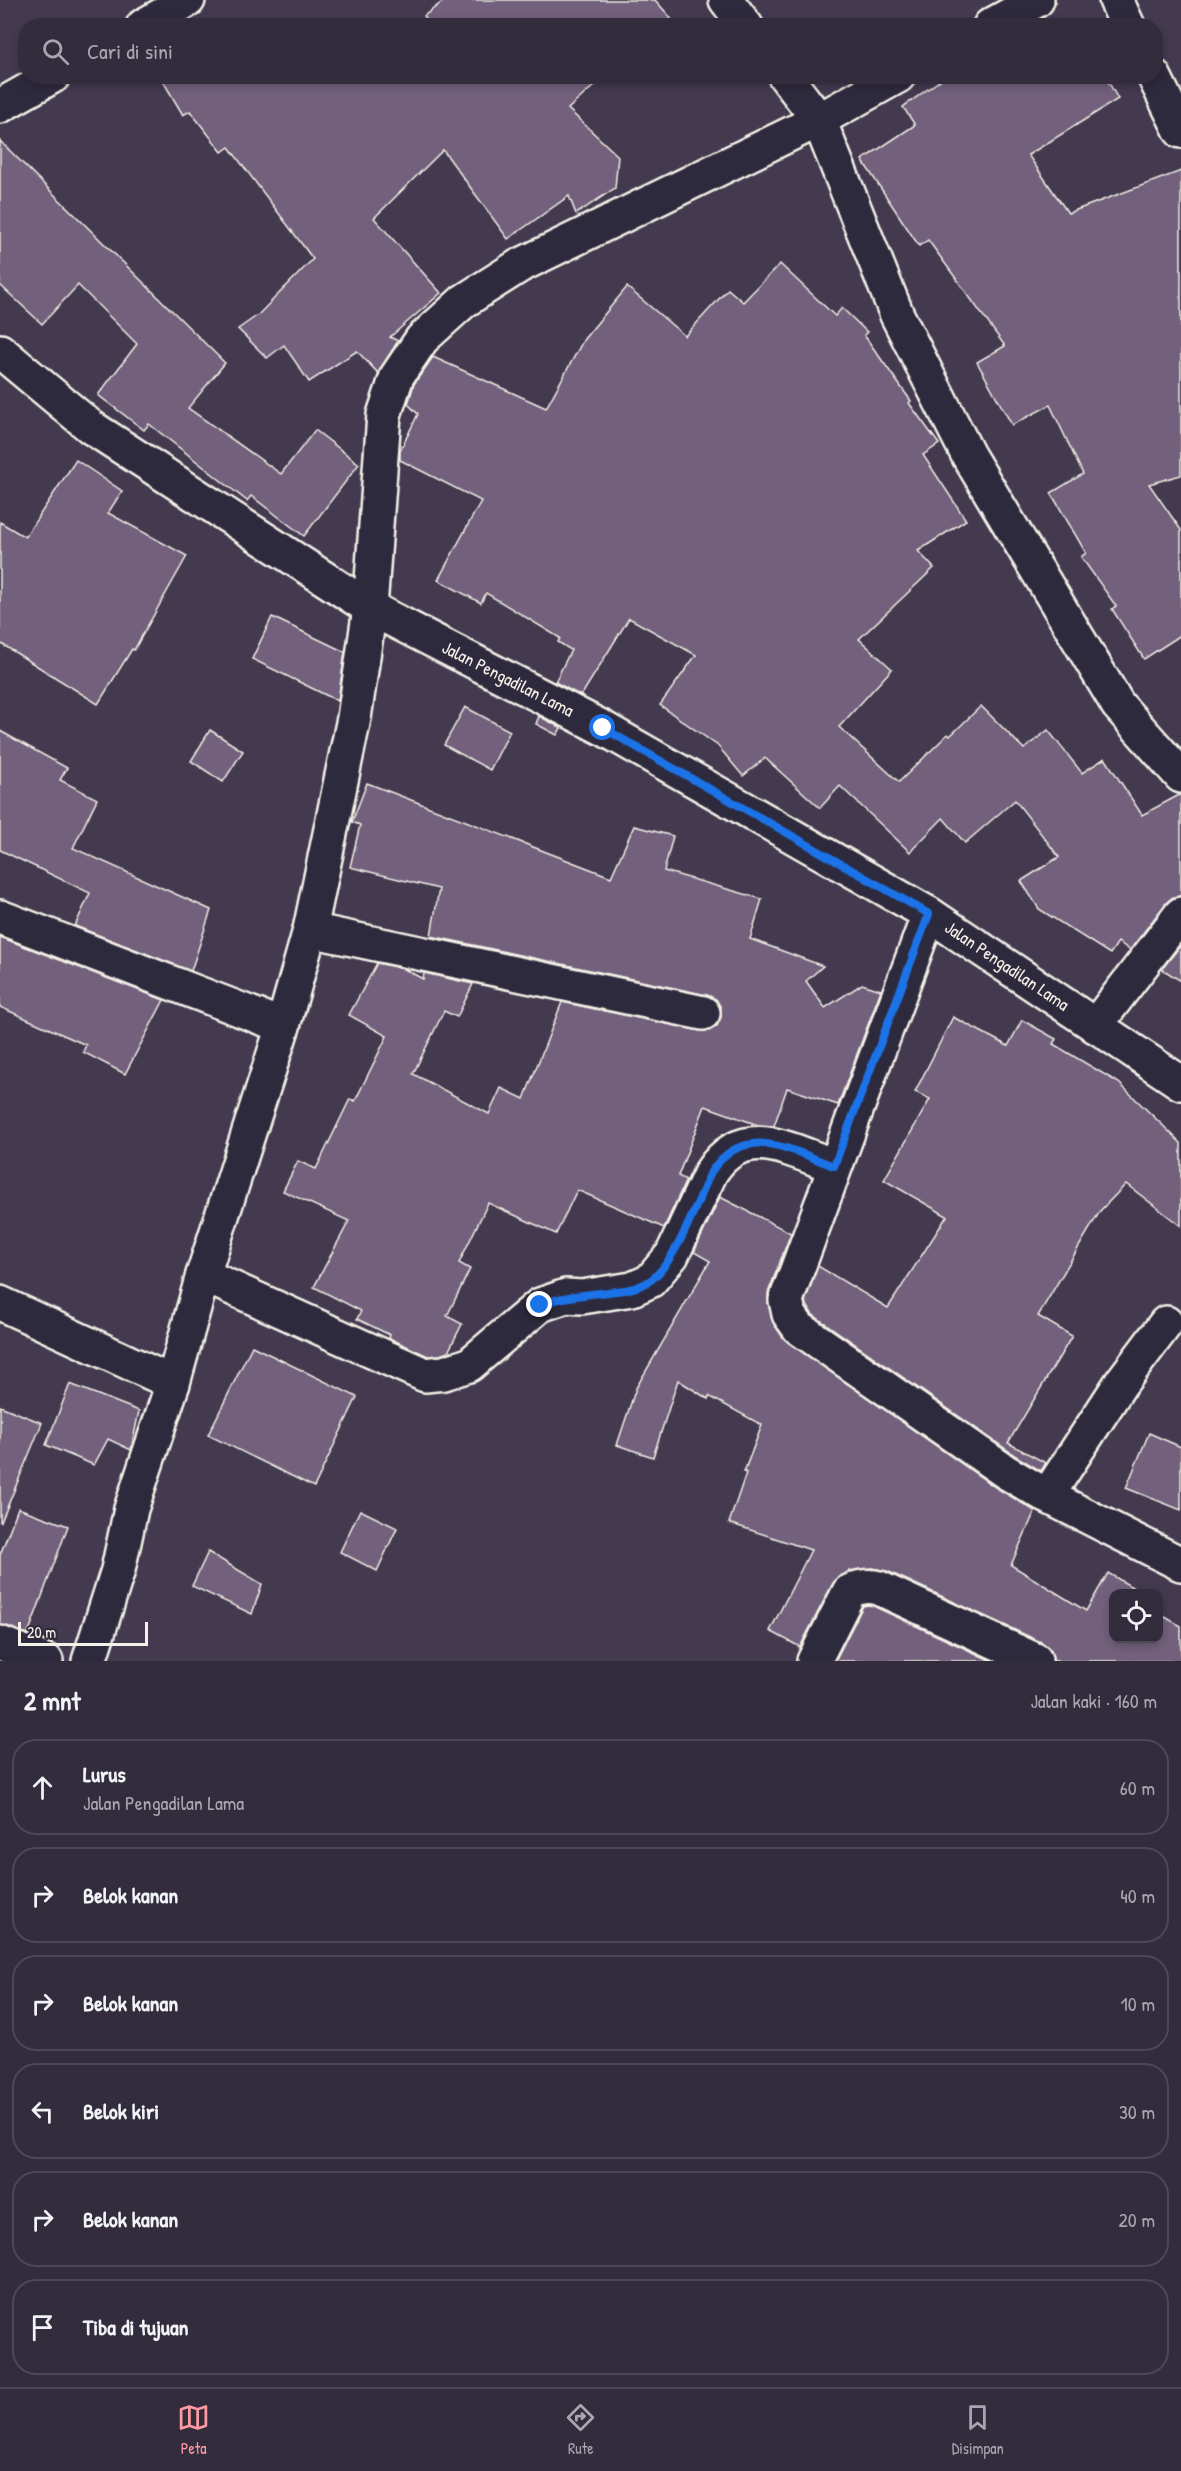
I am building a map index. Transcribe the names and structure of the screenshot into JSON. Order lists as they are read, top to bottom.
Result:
{
  "streets": {
    "street": ["Jalan Pengadilan Lama"]
  },
  "scale_bar": "20 m",
  "page": {
    "search": "Cari di sini",
    "scale": "20 m",
    "heading": ["2 mnt", "Jalan kaki · 160 m"],
    "list": [
      ["Lurus", "Jalan Pengadilan Lama", "60 m"],
      ["Belok kanan", "40 m"],
      ["Belok kanan", "10 m"],
      ["Belok kiri", "30 m"],
      ["Belok kanan", "20 m"],
      "Tiba di tujuan"
    ],
    "nav": ["Peta", "Rute", "Disimpan"]
  }
}
